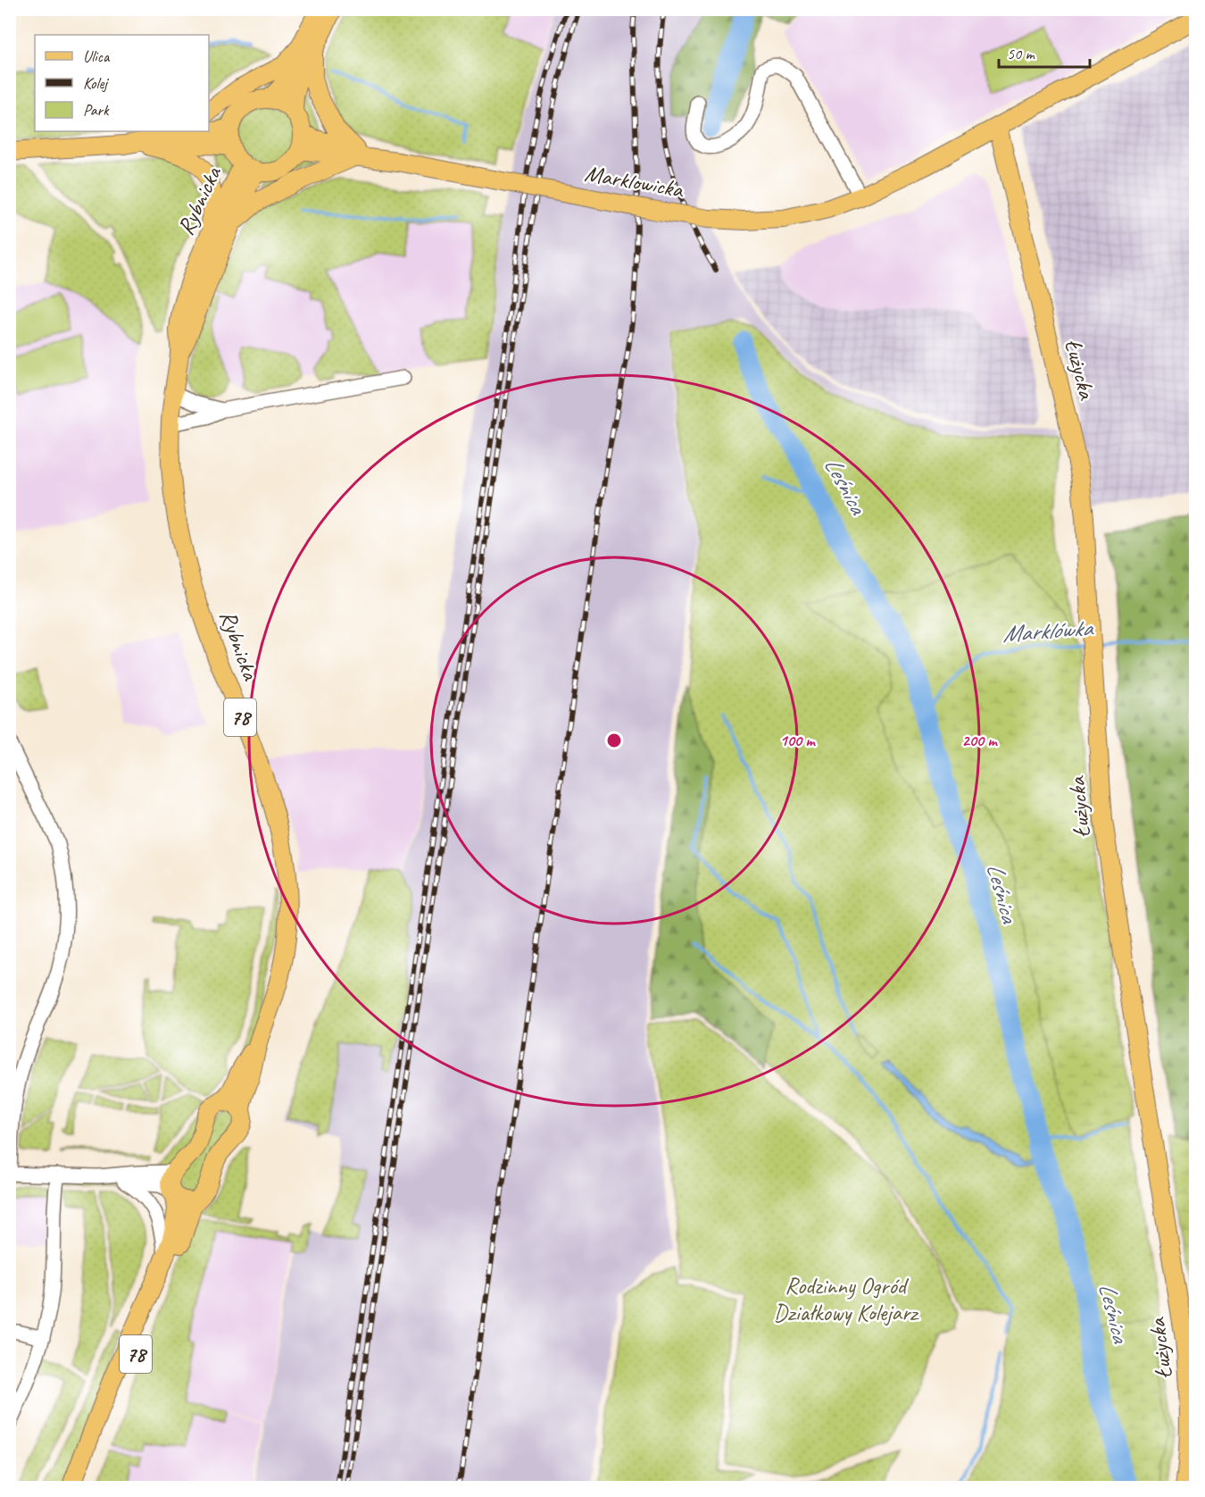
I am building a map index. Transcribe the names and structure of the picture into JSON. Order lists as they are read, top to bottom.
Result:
{
  "streets": {
    "main road": [
      "Marklowicka",
      "Rybnicka",
      "Łużycka",
      "78"
    ]
  },
  "crossings": [
    ["Marklowicka", "Rybnicka"],
    ["Marklowicka", "Łużycka"],
    ["Rybnicka", "78"]
  ],
  "water": ["Leśnica", "Marklówka"],
  "parks": ["Rodzinny Ogród Działkowy Kolejarz"],
  "legend": ["Ulica", "Kolej", "Park"],
  "scale_bar": "50 m",
  "rings": ["100 m", "200 m"]
}
